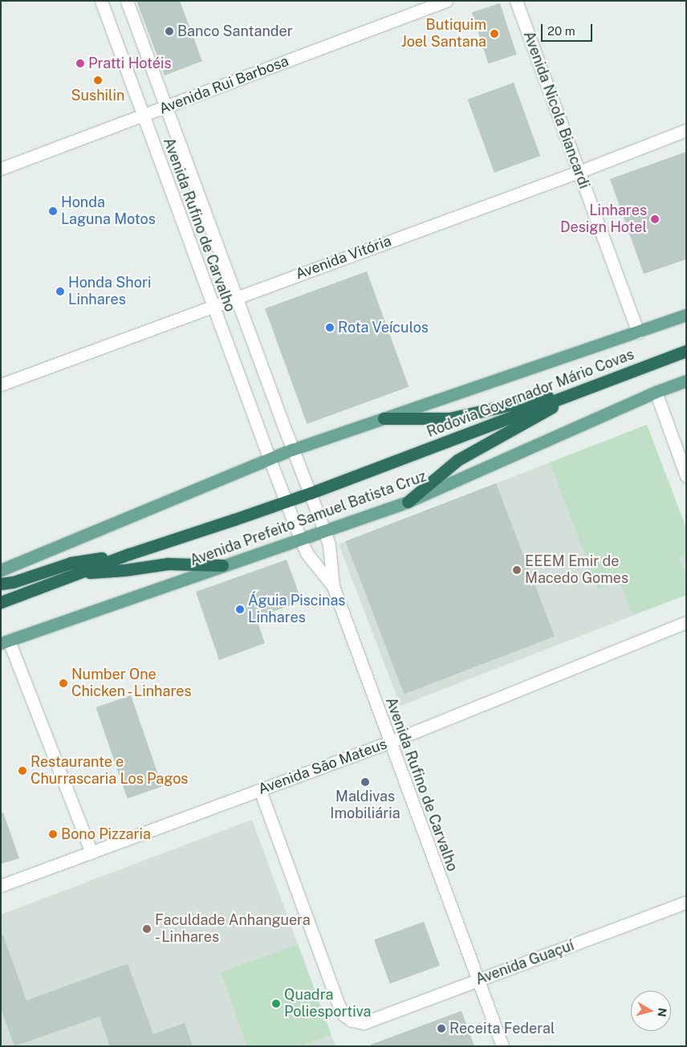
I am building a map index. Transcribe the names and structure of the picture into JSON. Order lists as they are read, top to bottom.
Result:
{
  "streets": {
    "highway": ["Rodovia Governador Mário Covas", "Avenida Prefeito Samuel Batista Cruz"],
    "street": [
      "Avenida Rui Barbosa",
      "Avenida Nicola Biancardi",
      "Avenida Rufino de Carvalho",
      "Avenida Vitória",
      "Avenida São Mateus",
      "Avenida Guaçuí"
    ]
  },
  "crossings": [
    ["Avenida Rui Barbosa", "Avenida Rufino de Carvalho"],
    ["Avenida Nicola Biancardi", "Avenida Vitória"],
    ["Avenida Rufino de Carvalho", "Avenida Vitória"],
    ["Avenida Rufino de Carvalho", "Avenida Prefeito Samuel Batista Cruz"],
    ["Avenida Rufino de Carvalho", "Avenida São Mateus"],
    ["Avenida Rufino de Carvalho", "Avenida Guaçuí"],
    ["Rodovia Governador Mário Covas", "Avenida Prefeito Samuel Batista Cruz"],
    ["Avenida São Mateus", "Avenida Guaçuí"]
  ],
  "places": [
    "Banco Santander",
    "Butiquim Joel Santana",
    "Pratti Hotéis",
    "Sushilin",
    "Honda Laguna Motos",
    "Linhares Design Hotel",
    "Honda Shori Linhares",
    "Rota Veículos",
    "EEEM Emir de Macedo Gomes",
    "Águia Piscinas Linhares",
    "Number One Chicken - Linhares",
    "Restaurante e Churrascaria Los Pagos",
    "Maldivas Imobiliária",
    "Bono Pizzaria",
    "Faculdade Anhanguera - Linhares",
    "Quadra Poliesportiva",
    "Receita Federal"
  ],
  "scale_bar": "20 m",
  "north": "right"
}
